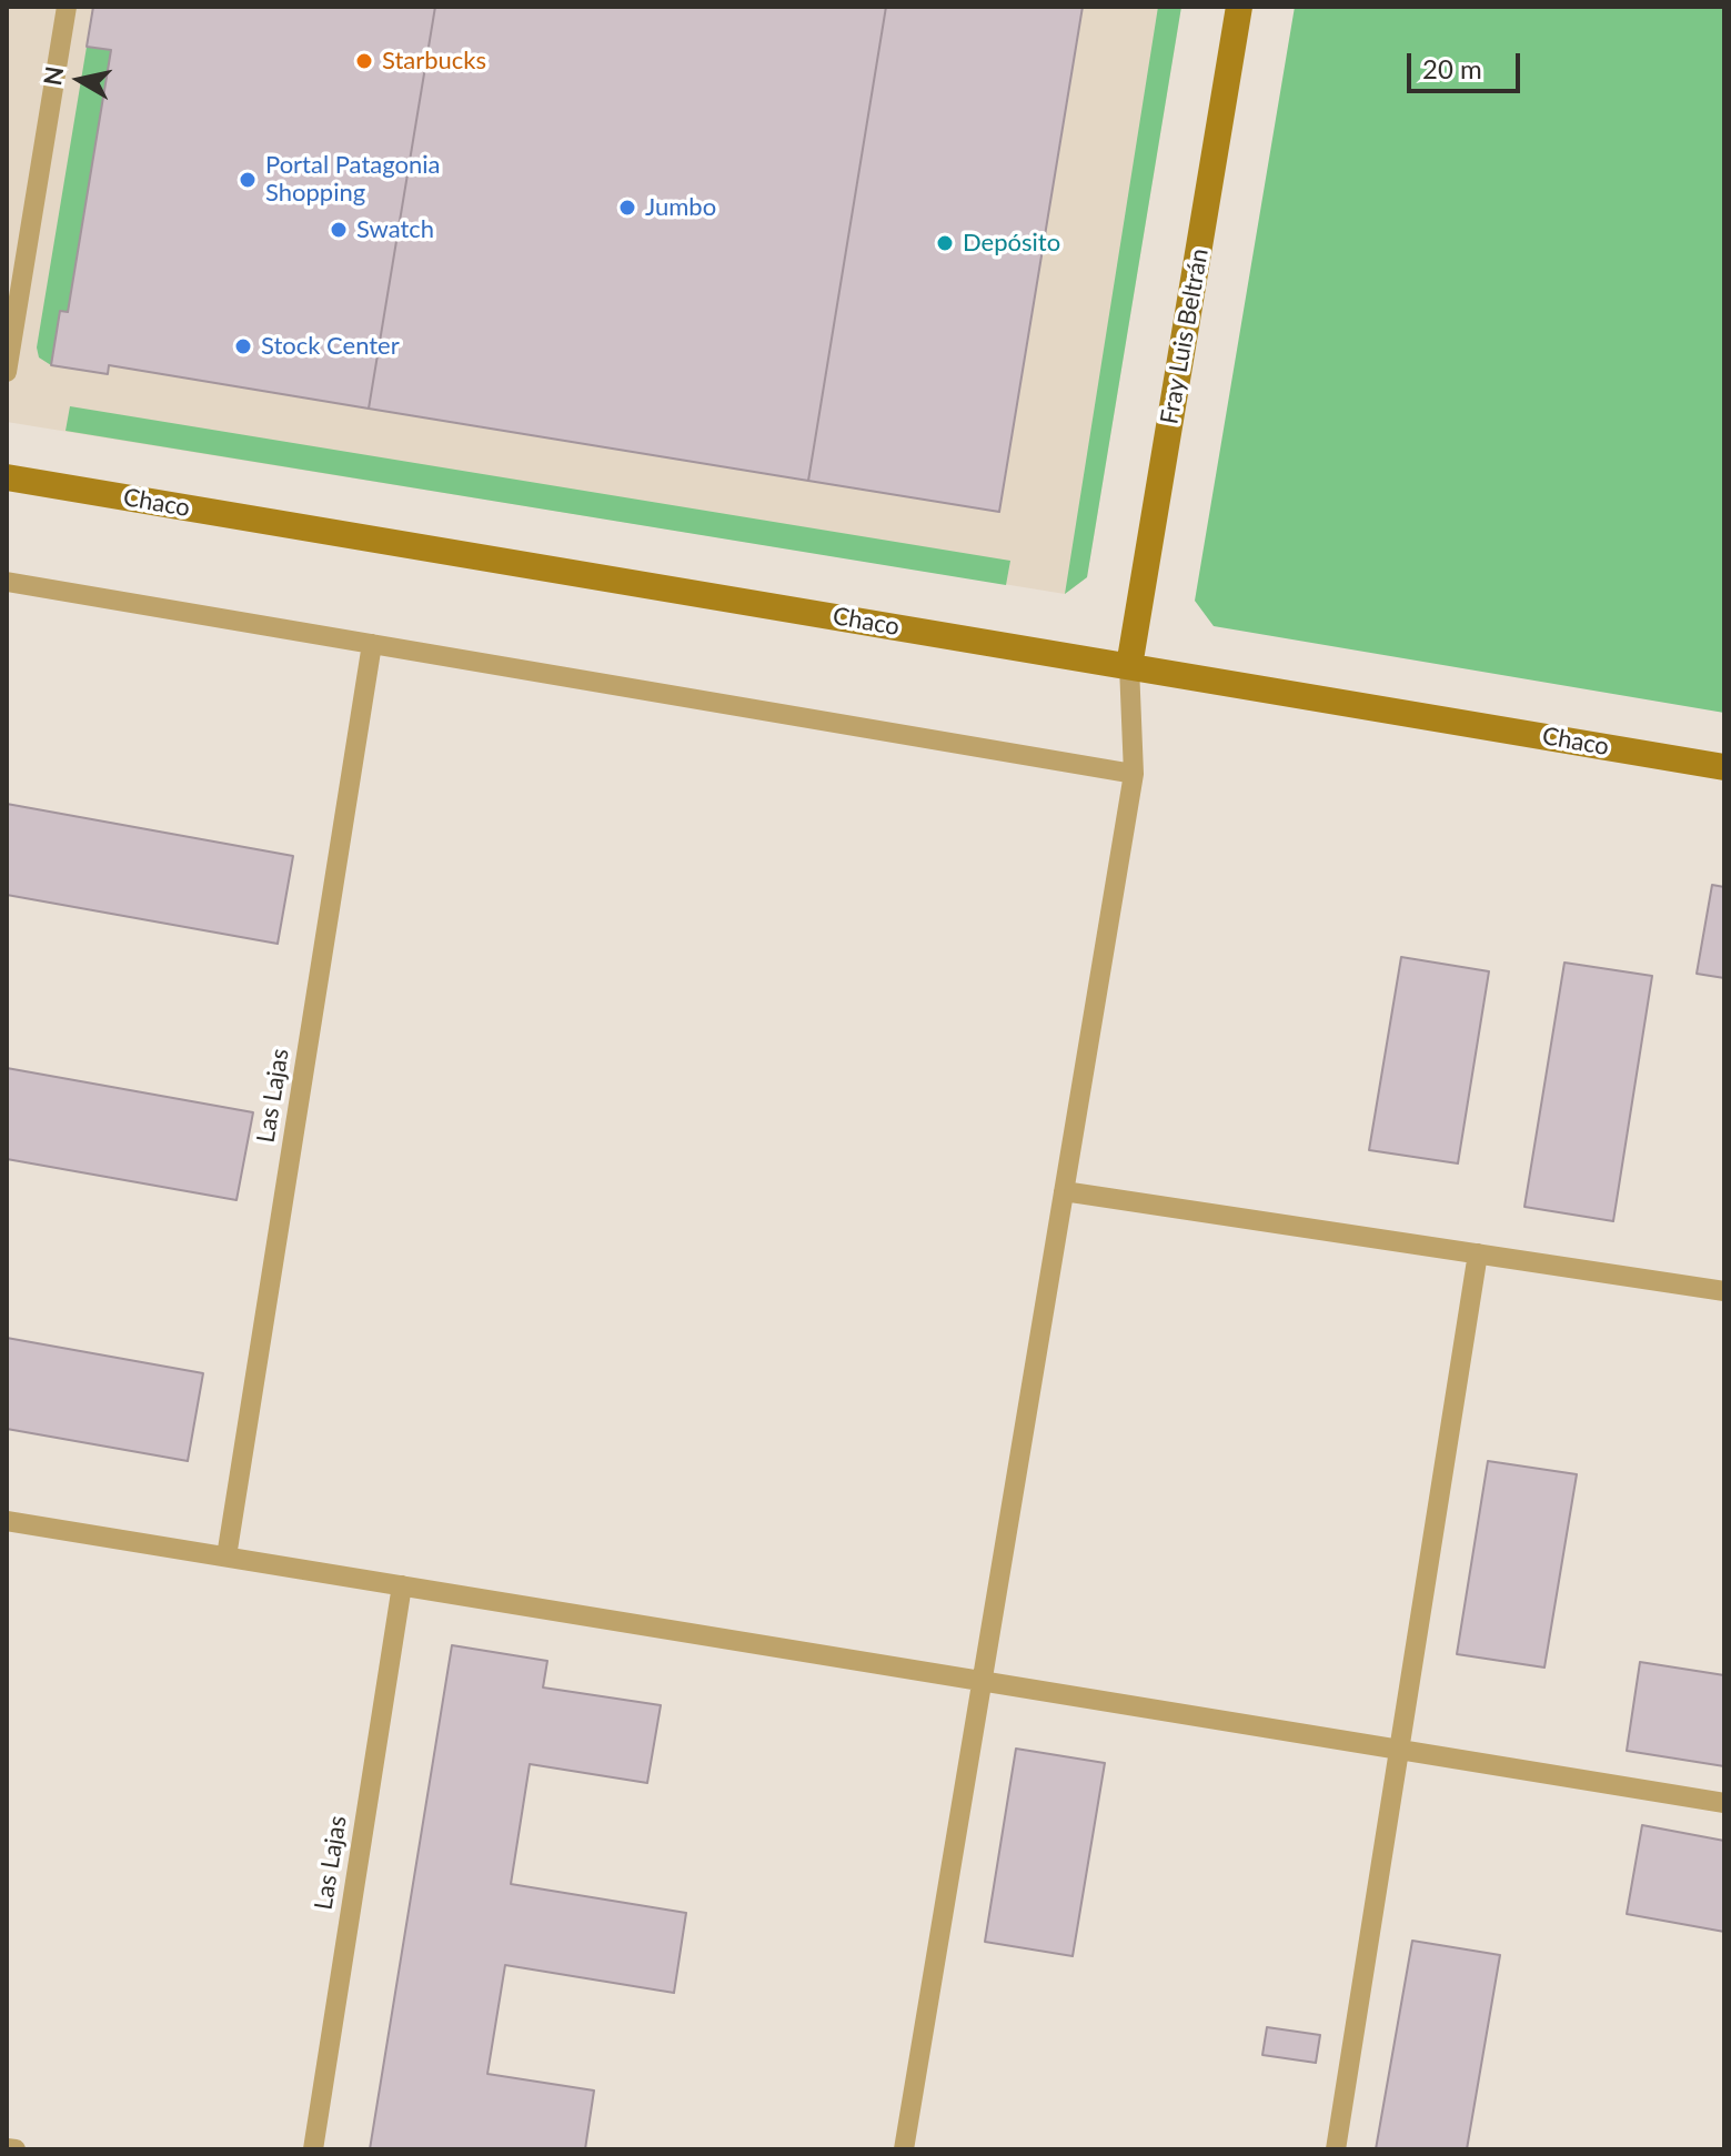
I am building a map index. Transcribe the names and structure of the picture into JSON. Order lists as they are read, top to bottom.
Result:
{
  "streets": {
    "street": ["Fray Luis Beltrán", "Chaco"],
    "lane": ["Las Lajas"]
  },
  "crossings": [
    ["Fray Luis Beltrán", "Chaco"]
  ],
  "places": [
    "Starbucks",
    "Portal Patagonia Shopping",
    "Jumbo",
    "Swatch",
    "Depósito",
    "Stock Center"
  ],
  "scale_bar": "20 m",
  "north": "left"
}
